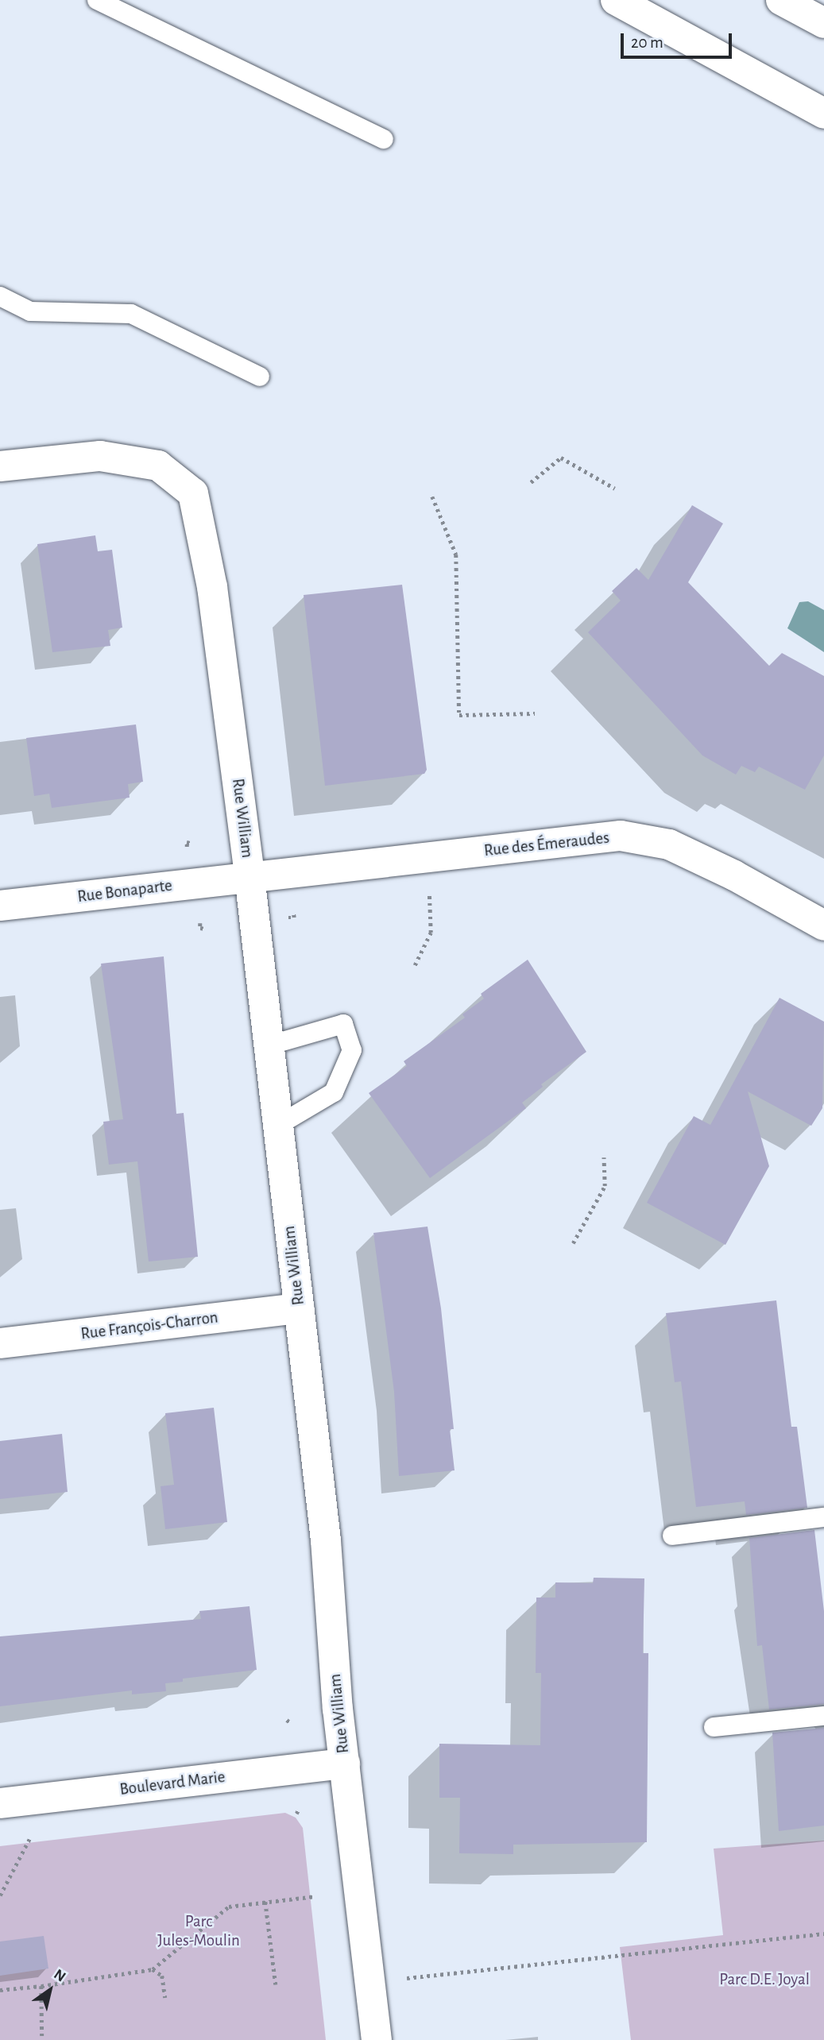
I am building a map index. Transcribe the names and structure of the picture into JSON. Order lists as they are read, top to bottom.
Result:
{
  "streets": {
    "main road": [
      "Rue William",
      "Rue des Émeraudes",
      "Rue Bonaparte",
      "Rue François-Charron",
      "Boulevard Marie"
    ]
  },
  "crossings": [
    ["Rue William", "Rue des Émeraudes"],
    ["Rue William", "Rue Bonaparte"],
    ["Rue William", "Rue François-Charron"],
    ["Rue William", "Boulevard Marie"],
    ["Rue des Émeraudes", "Rue Bonaparte"]
  ],
  "parks": ["Parc Jules-Moulin", "Parc D.E. Joyal"],
  "scale_bar": "20 m",
  "north": "top right"
}
